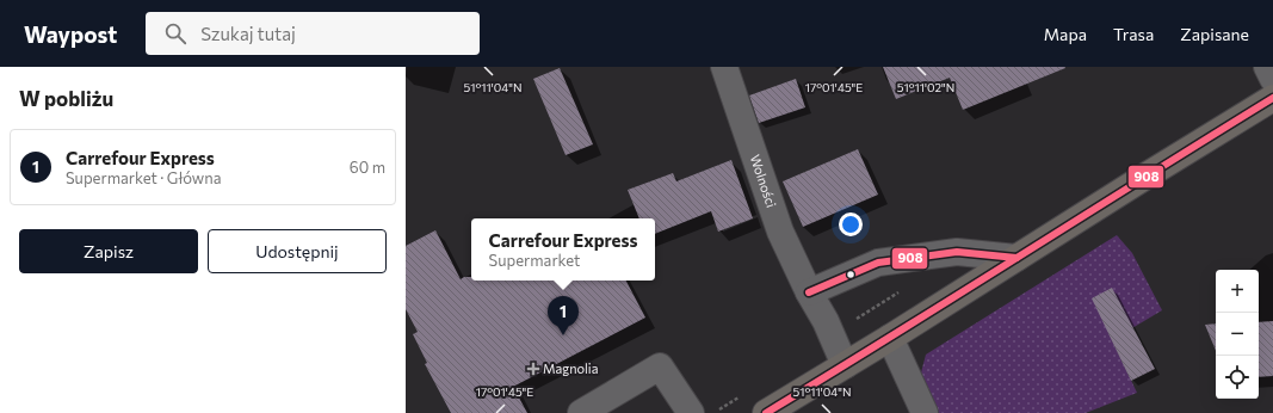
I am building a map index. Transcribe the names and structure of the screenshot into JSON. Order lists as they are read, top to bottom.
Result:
{
  "streets": {
    "street": ["Wolności"]
  },
  "places": {
    "health": ["Magnolia"]
  },
  "lines": ["transit line 908"],
  "page": {
    "header": "Waypost",
    "search": "Szukaj tutaj",
    "nav": ["Mapa", "Trasa", "Zapisane"],
    "heading": "W pobliżu",
    "list": [
      {
        "mark": "1",
        "name": "Carrefour Express",
        "note": "Supermarket · Główna",
        "value": "60 m"
      }
    ],
    "buttons": ["Zapisz", "Udostępnij"],
    "popup": ["Carrefour Express", "Supermarket"],
    "map_buttons": ["+", "−"],
    "pins": "1"
  },
  "coordinates": ["51°11'04\"N", "17°01'45\"E", "51°11'02\"N"]
}
